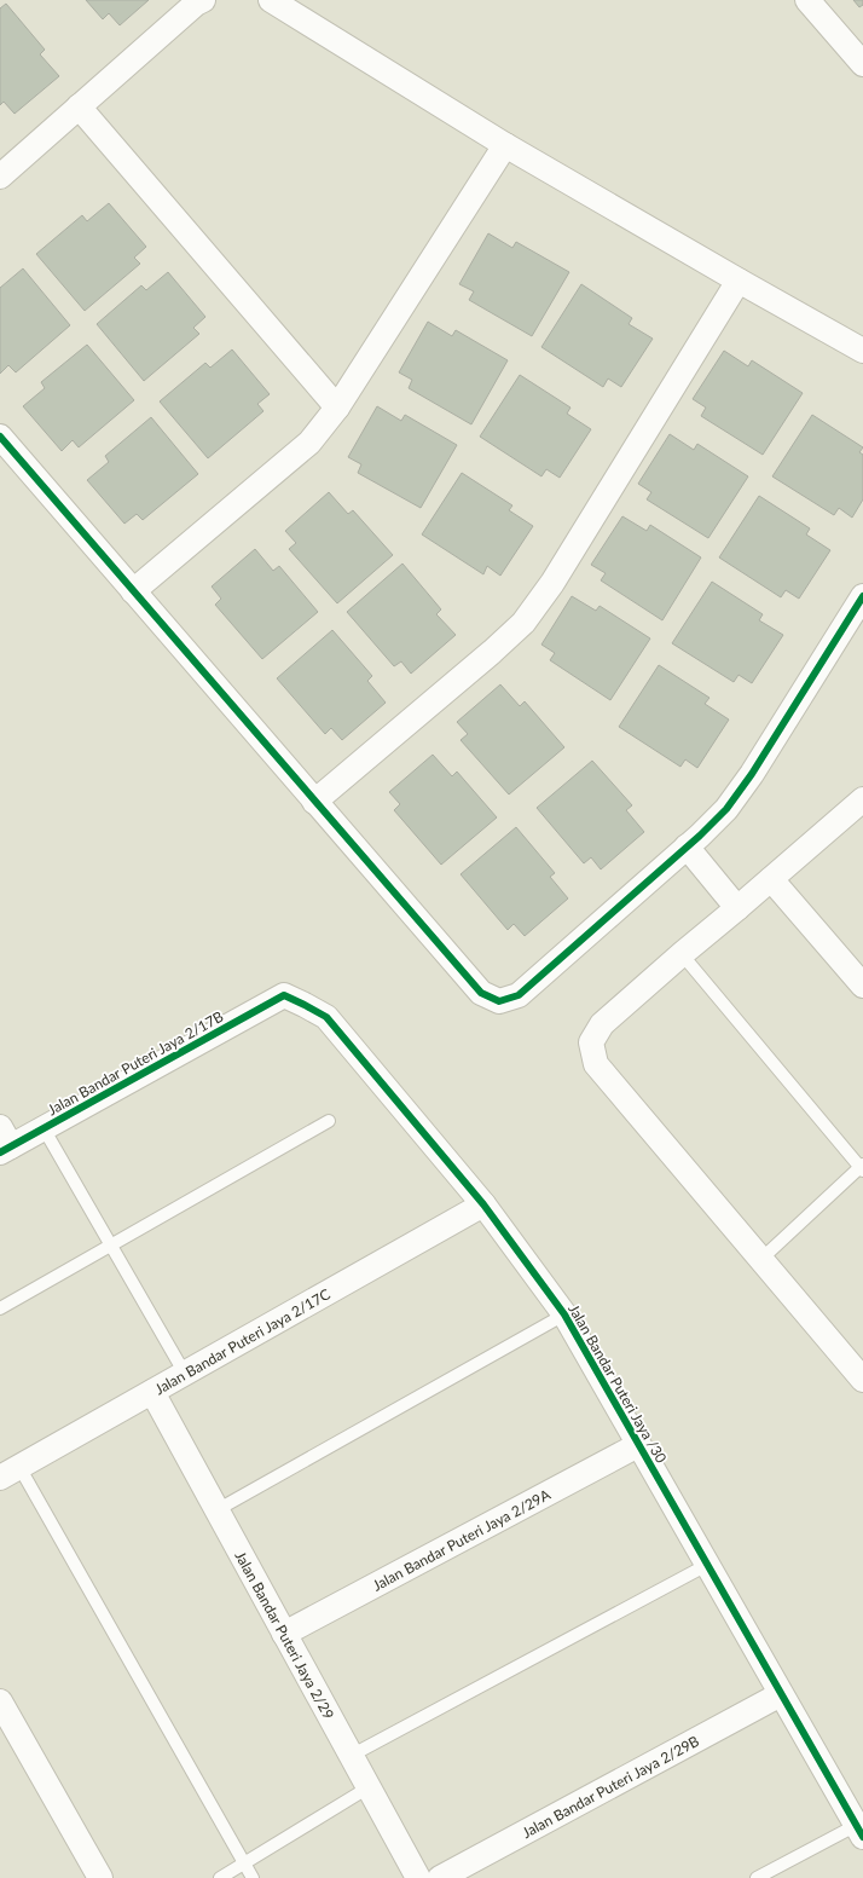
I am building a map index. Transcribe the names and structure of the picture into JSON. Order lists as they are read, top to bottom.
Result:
{
  "streets": {
    "street": [
      "Jalan Bandar Puteri Jaya 2/17B",
      "Jalan Bandar Puteri Jaya 2/17C",
      "Jalan Bandar Puteri Jaya /30",
      "Jalan Bandar Puteri Jaya 2/29A",
      "Jalan Bandar Puteri Jaya 2/29",
      "Jalan Bandar Puteri Jaya 2/29B"
    ]
  },
  "crossings": [
    ["Jalan Bandar Puteri Jaya 2/17B", "Jalan Bandar Puteri Jaya /30"],
    ["Jalan Bandar Puteri Jaya 2/17C", "Jalan Bandar Puteri Jaya /30"],
    ["Jalan Bandar Puteri Jaya 2/17C", "Jalan Bandar Puteri Jaya 2/29"],
    ["Jalan Bandar Puteri Jaya /30", "Jalan Bandar Puteri Jaya 2/29A"],
    ["Jalan Bandar Puteri Jaya /30", "Jalan Bandar Puteri Jaya 2/29B"],
    ["Jalan Bandar Puteri Jaya 2/29A", "Jalan Bandar Puteri Jaya 2/29"]
  ]
}
